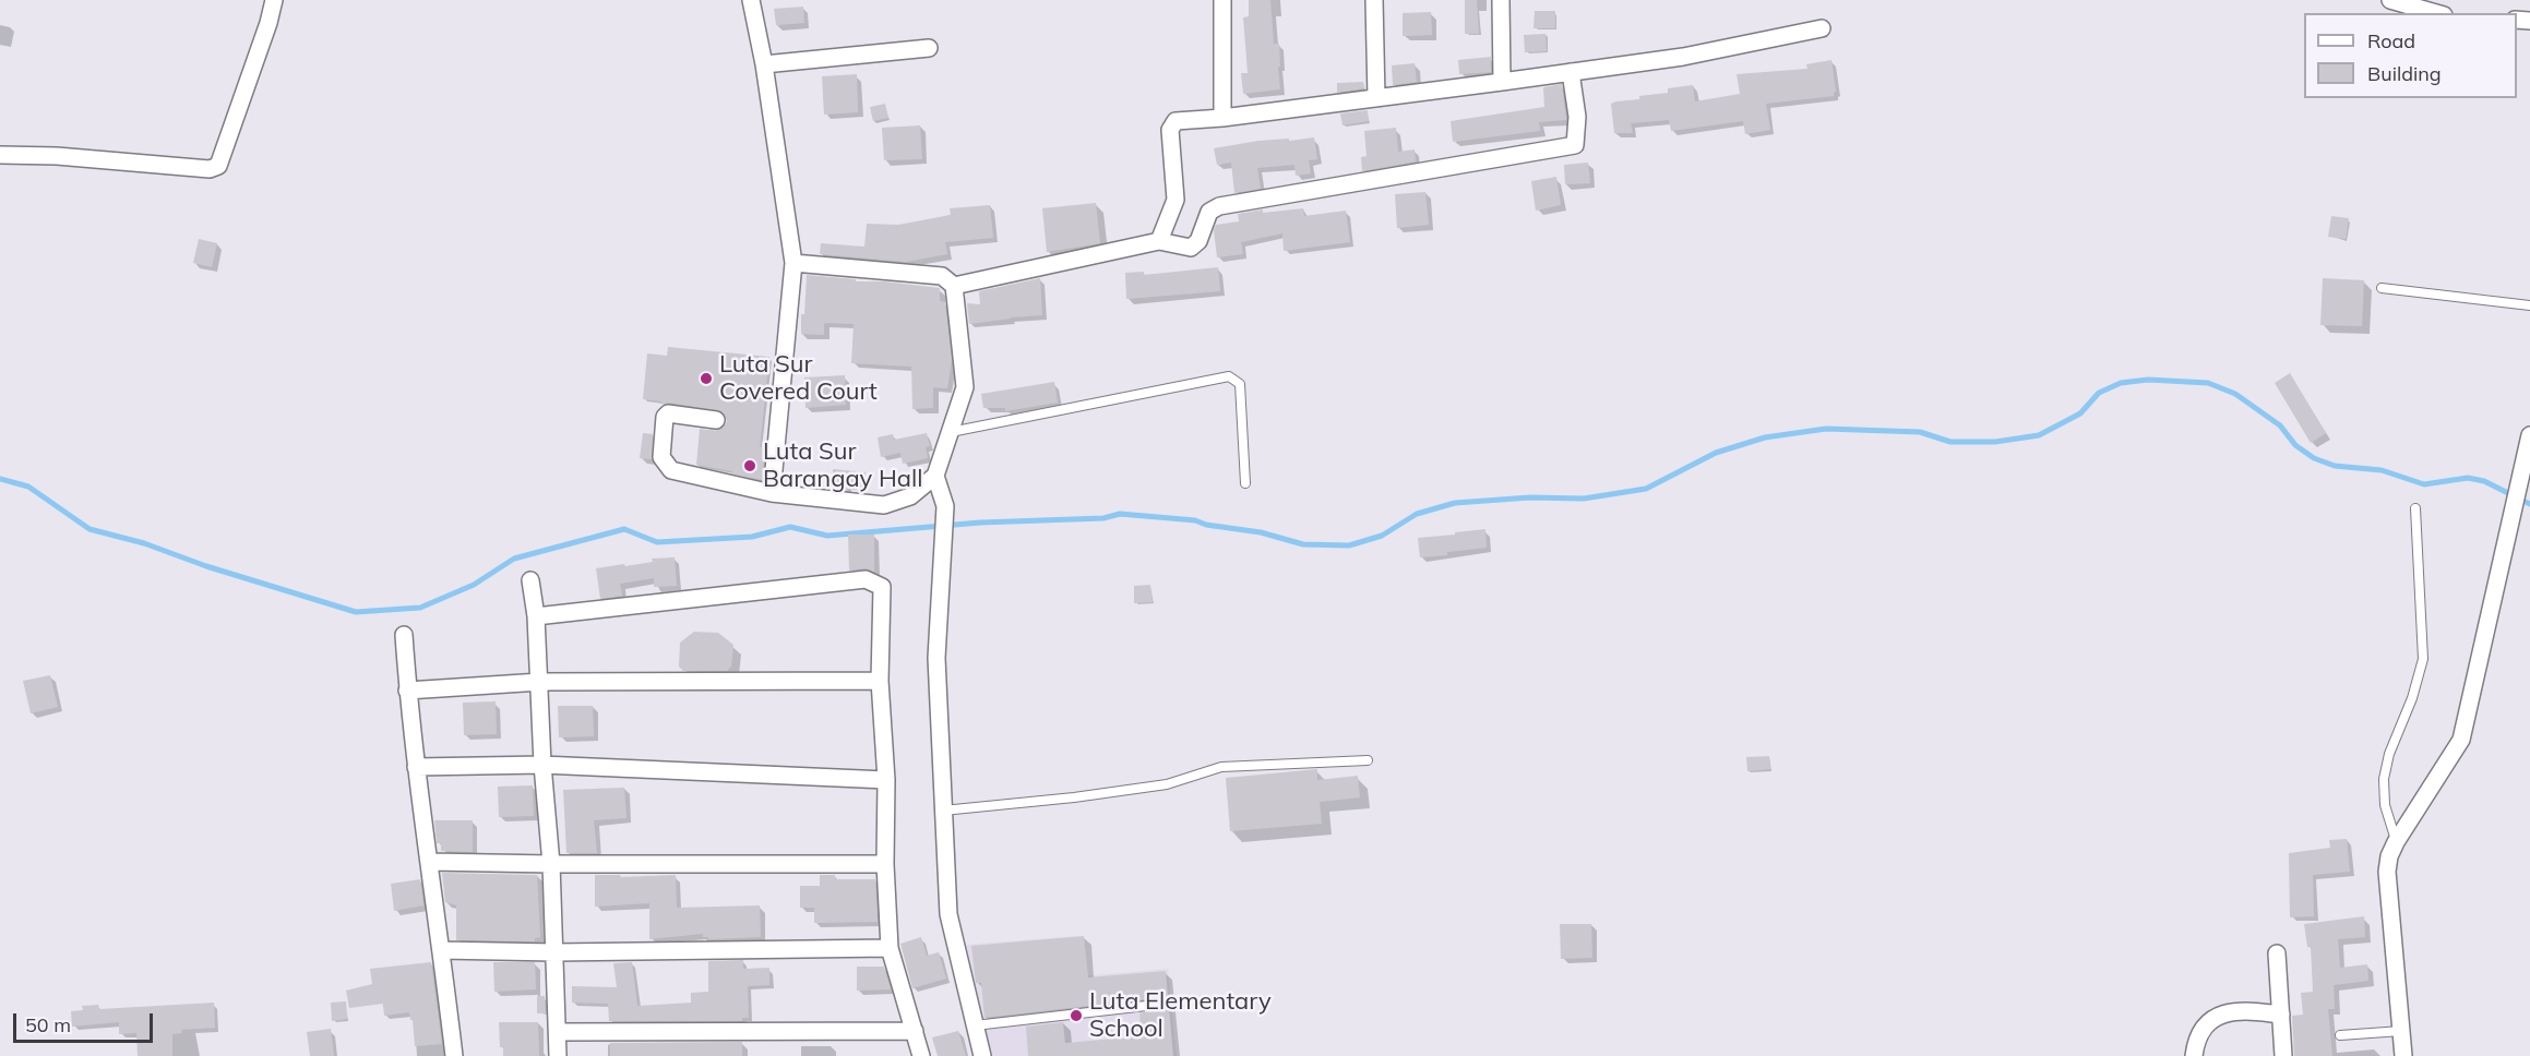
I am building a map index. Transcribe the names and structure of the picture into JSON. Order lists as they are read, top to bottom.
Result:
{
  "places": ["Luta Sur Covered Court", "Luta Sur Barangay Hall", "Luta Elementary School"],
  "legend": ["Road", "Building"],
  "scale_bar": "50 m"
}
